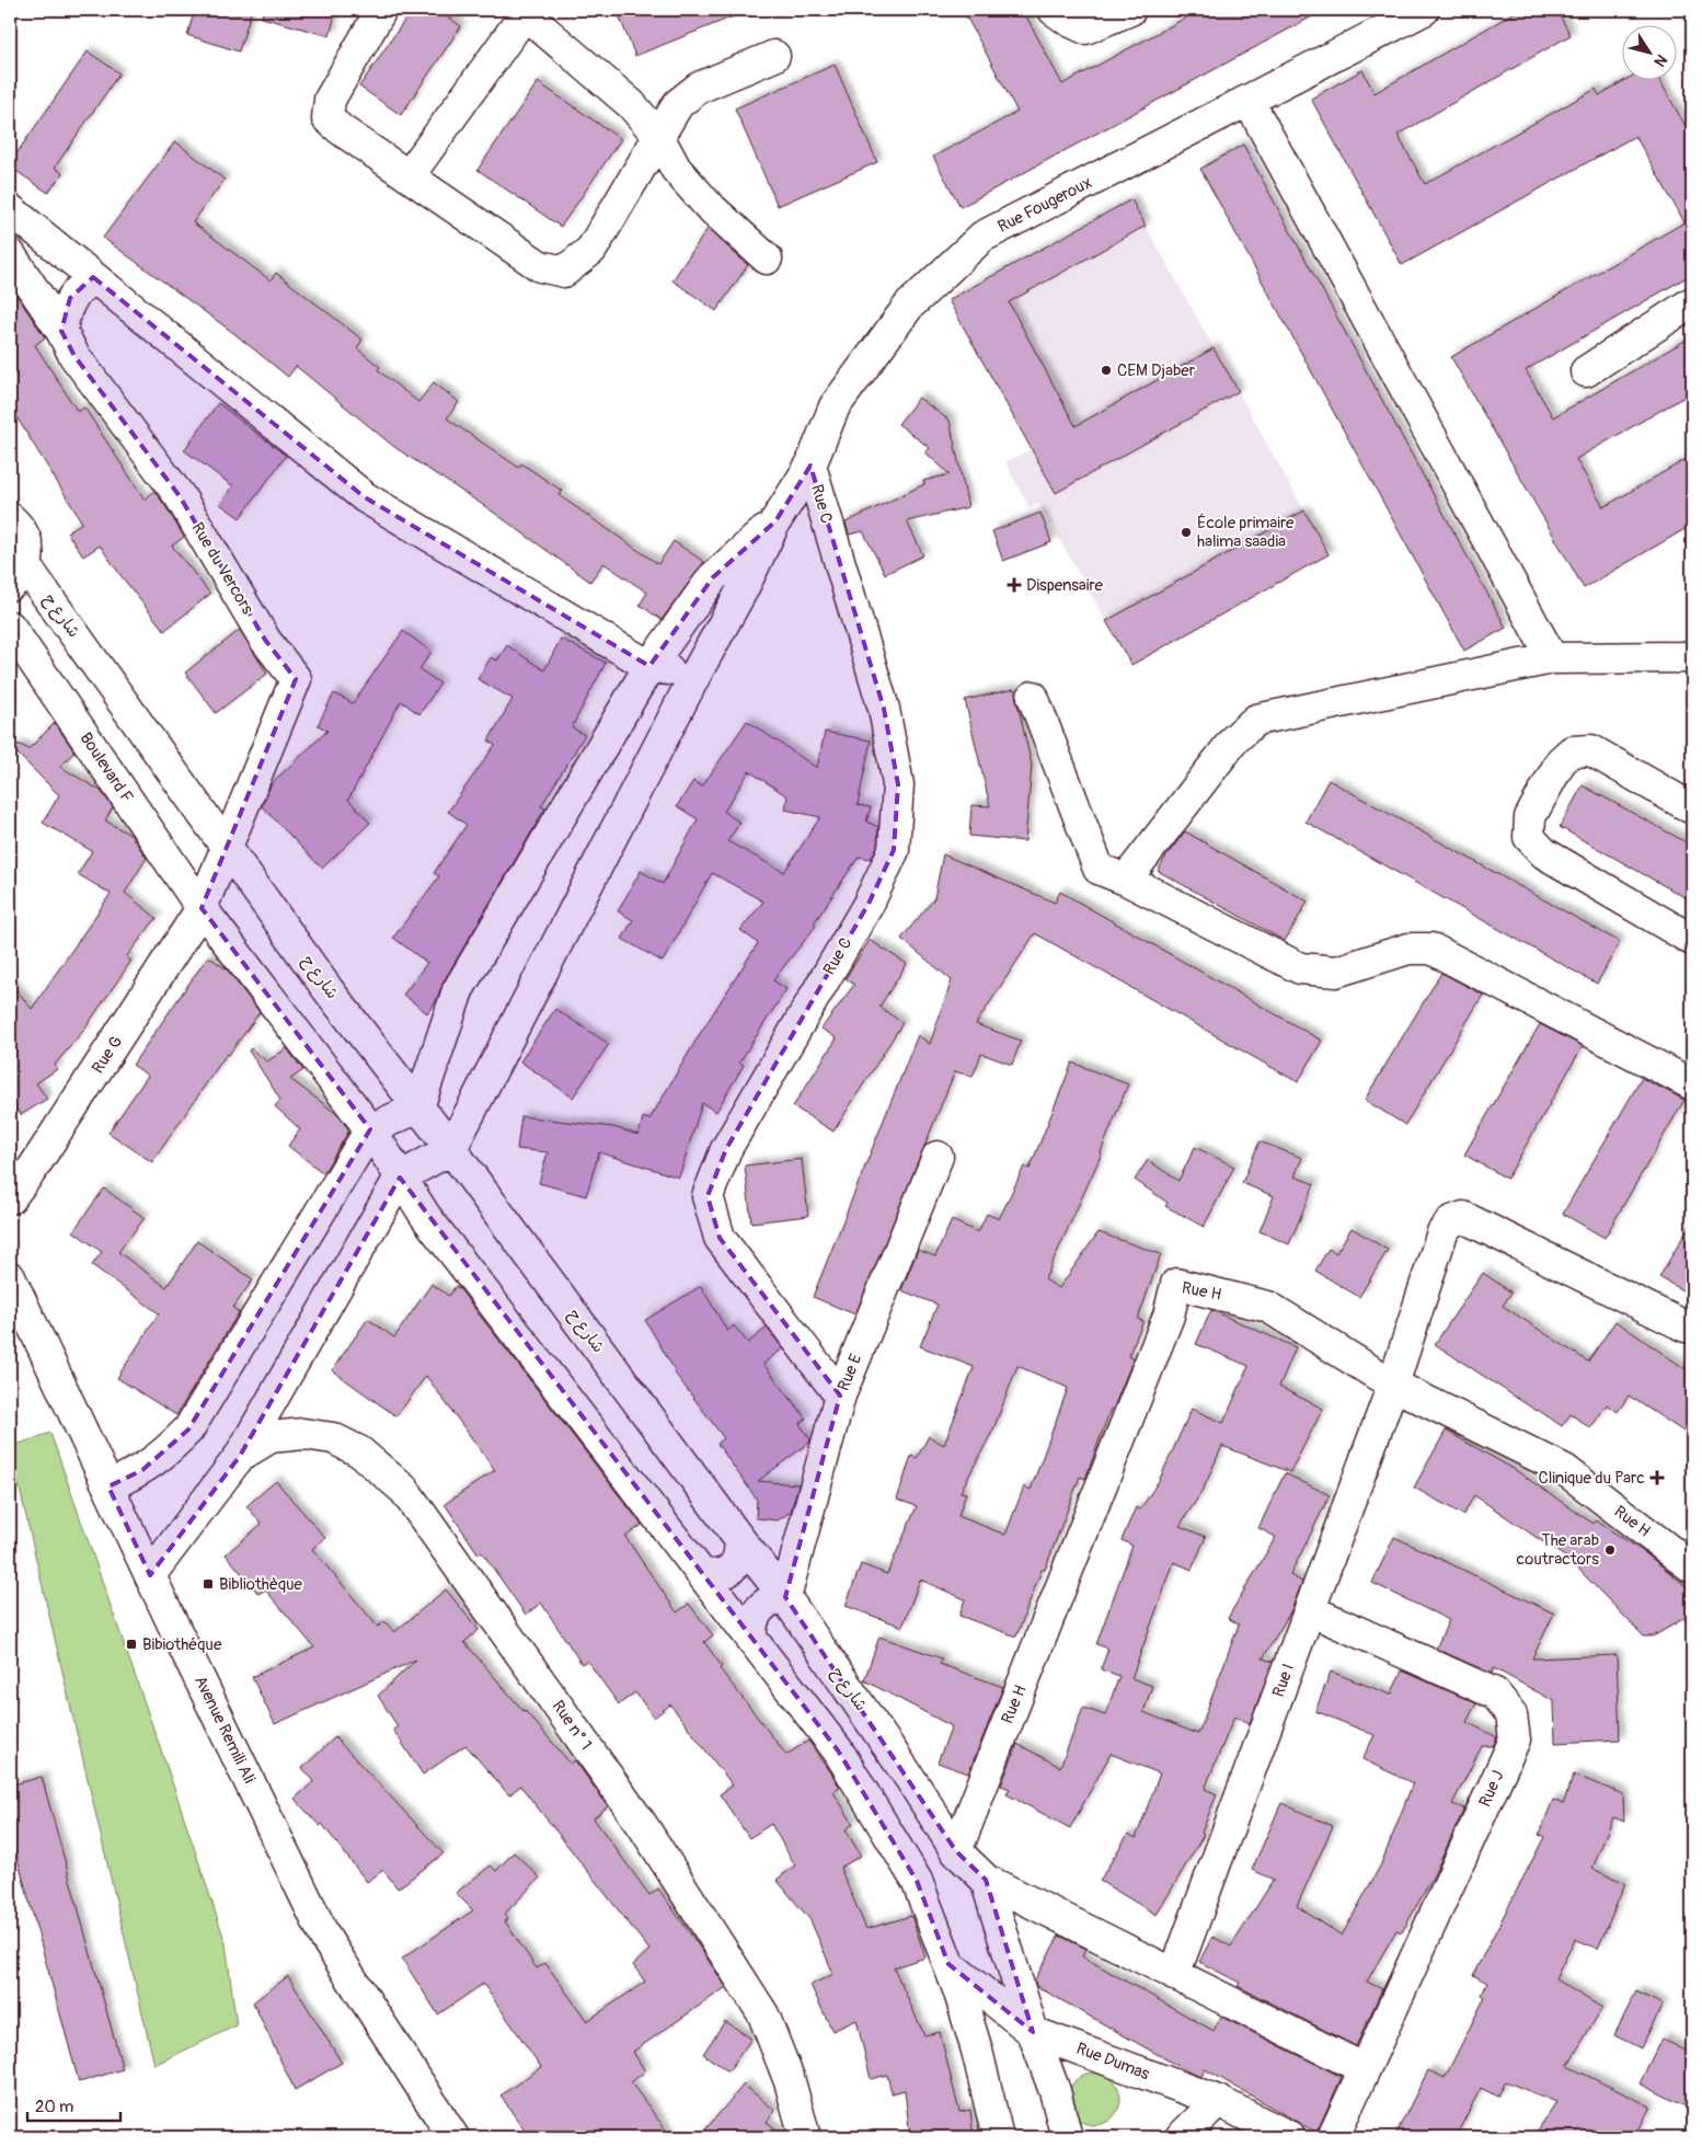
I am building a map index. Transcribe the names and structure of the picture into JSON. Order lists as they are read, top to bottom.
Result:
{
  "streets": {
    "street": [
      "Rue Fougeroux",
      "Rue C",
      "Rue du Vercors",
      "شارع ح",
      "Boulevard F",
      "Rue G",
      "Rue H",
      "Rue E",
      "Rue I",
      "Rue n° 1",
      "Avenue Remili Ali",
      "Rue J",
      "Rue Dumas"
    ]
  },
  "crossings": [
    ["Rue Fougeroux", "Rue C"],
    ["Rue C", "Rue E"],
    ["Rue du Vercors", "شارع ح"],
    ["Rue du Vercors", "Boulevard F"],
    ["Rue du Vercors", "Rue G"],
    ["شارع ح", "Rue H"],
    ["شارع ح", "Rue E"],
    ["شارع ح", "Rue Dumas"],
    ["Boulevard F", "Rue G"],
    ["Boulevard F", "Rue Dumas"],
    ["Rue H", "Rue I"],
    ["Rue I", "Rue J"]
  ],
  "places": {
    "other": ["CEM Djaber", "École primaire halima saadia", "The arab coutractors"],
    "health": ["Dispensaire", "Clinique du Parc"],
    "transit": ["Bibliothèque", "Bibiothéque"]
  },
  "scale_bar": "20 m",
  "north": "bottom right"
}
